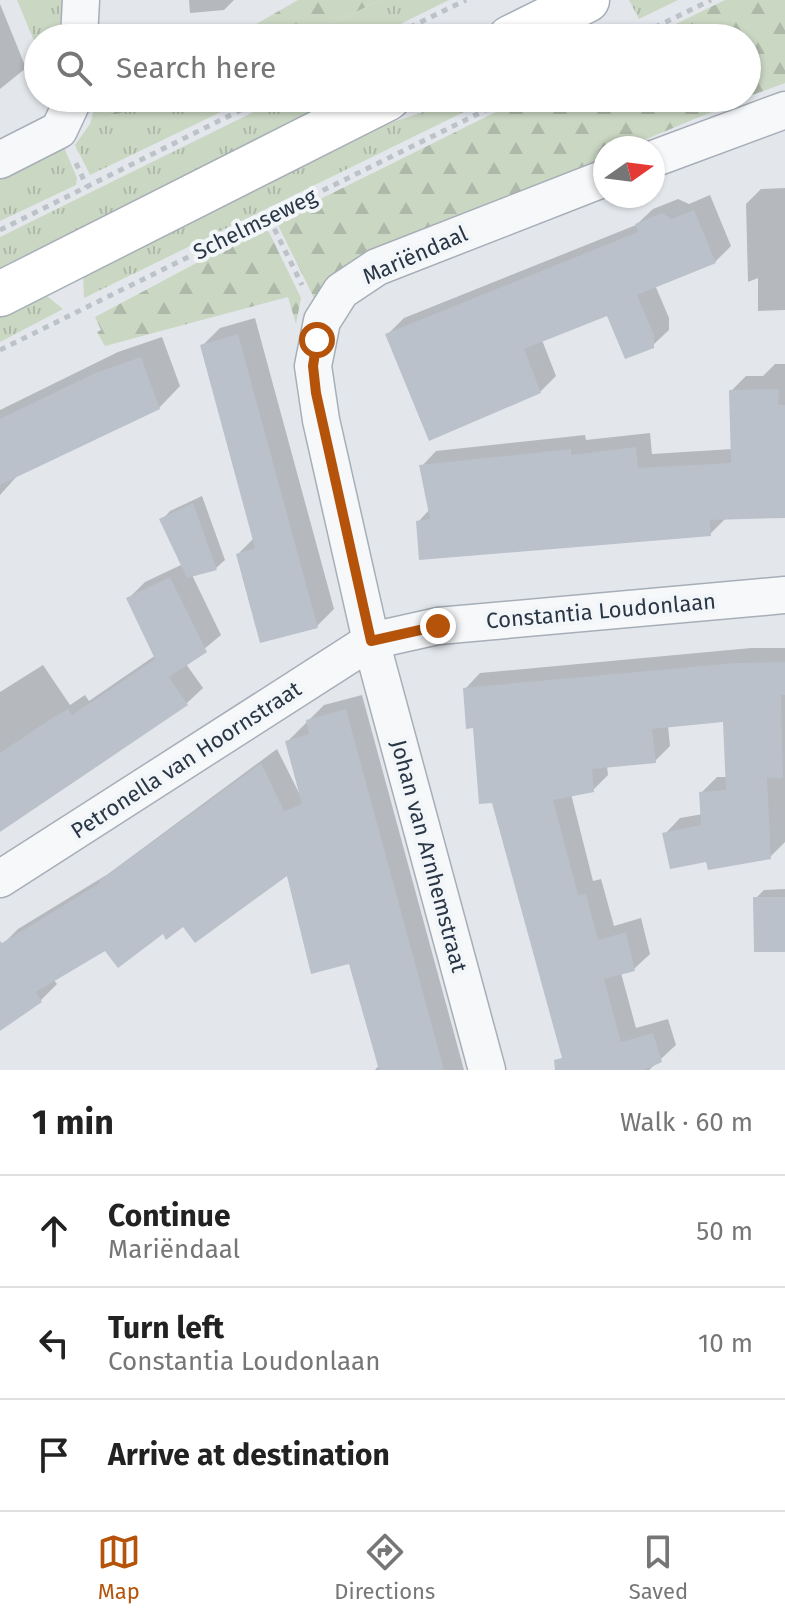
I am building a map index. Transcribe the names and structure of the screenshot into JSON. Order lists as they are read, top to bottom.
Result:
{
  "streets": {
    "street": [
      "Mariëndaal",
      "Constantia Loudonlaan",
      "Petronella van Hoornstraat",
      "Johan van Arnhemstraat"
    ],
    "path": ["Schelmseweg"]
  },
  "crossings": [
    ["Mariëndaal", "Constantia Loudonlaan"],
    ["Mariëndaal", "Petronella van Hoornstraat"],
    ["Mariëndaal", "Johan van Arnhemstraat"],
    ["Constantia Loudonlaan", "Petronella van Hoornstraat"],
    ["Constantia Loudonlaan", "Johan van Arnhemstraat"],
    ["Petronella van Hoornstraat", "Johan van Arnhemstraat"]
  ],
  "north": "right",
  "page": {
    "search": "Search here",
    "heading": ["1 min", "Walk · 60 m"],
    "list": [
      ["Continue", "Mariëndaal", "50 m"],
      ["Turn left", "Constantia Loudonlaan", "10 m"],
      "Arrive at destination"
    ],
    "nav": ["Map", "Directions", "Saved"]
  }
}
